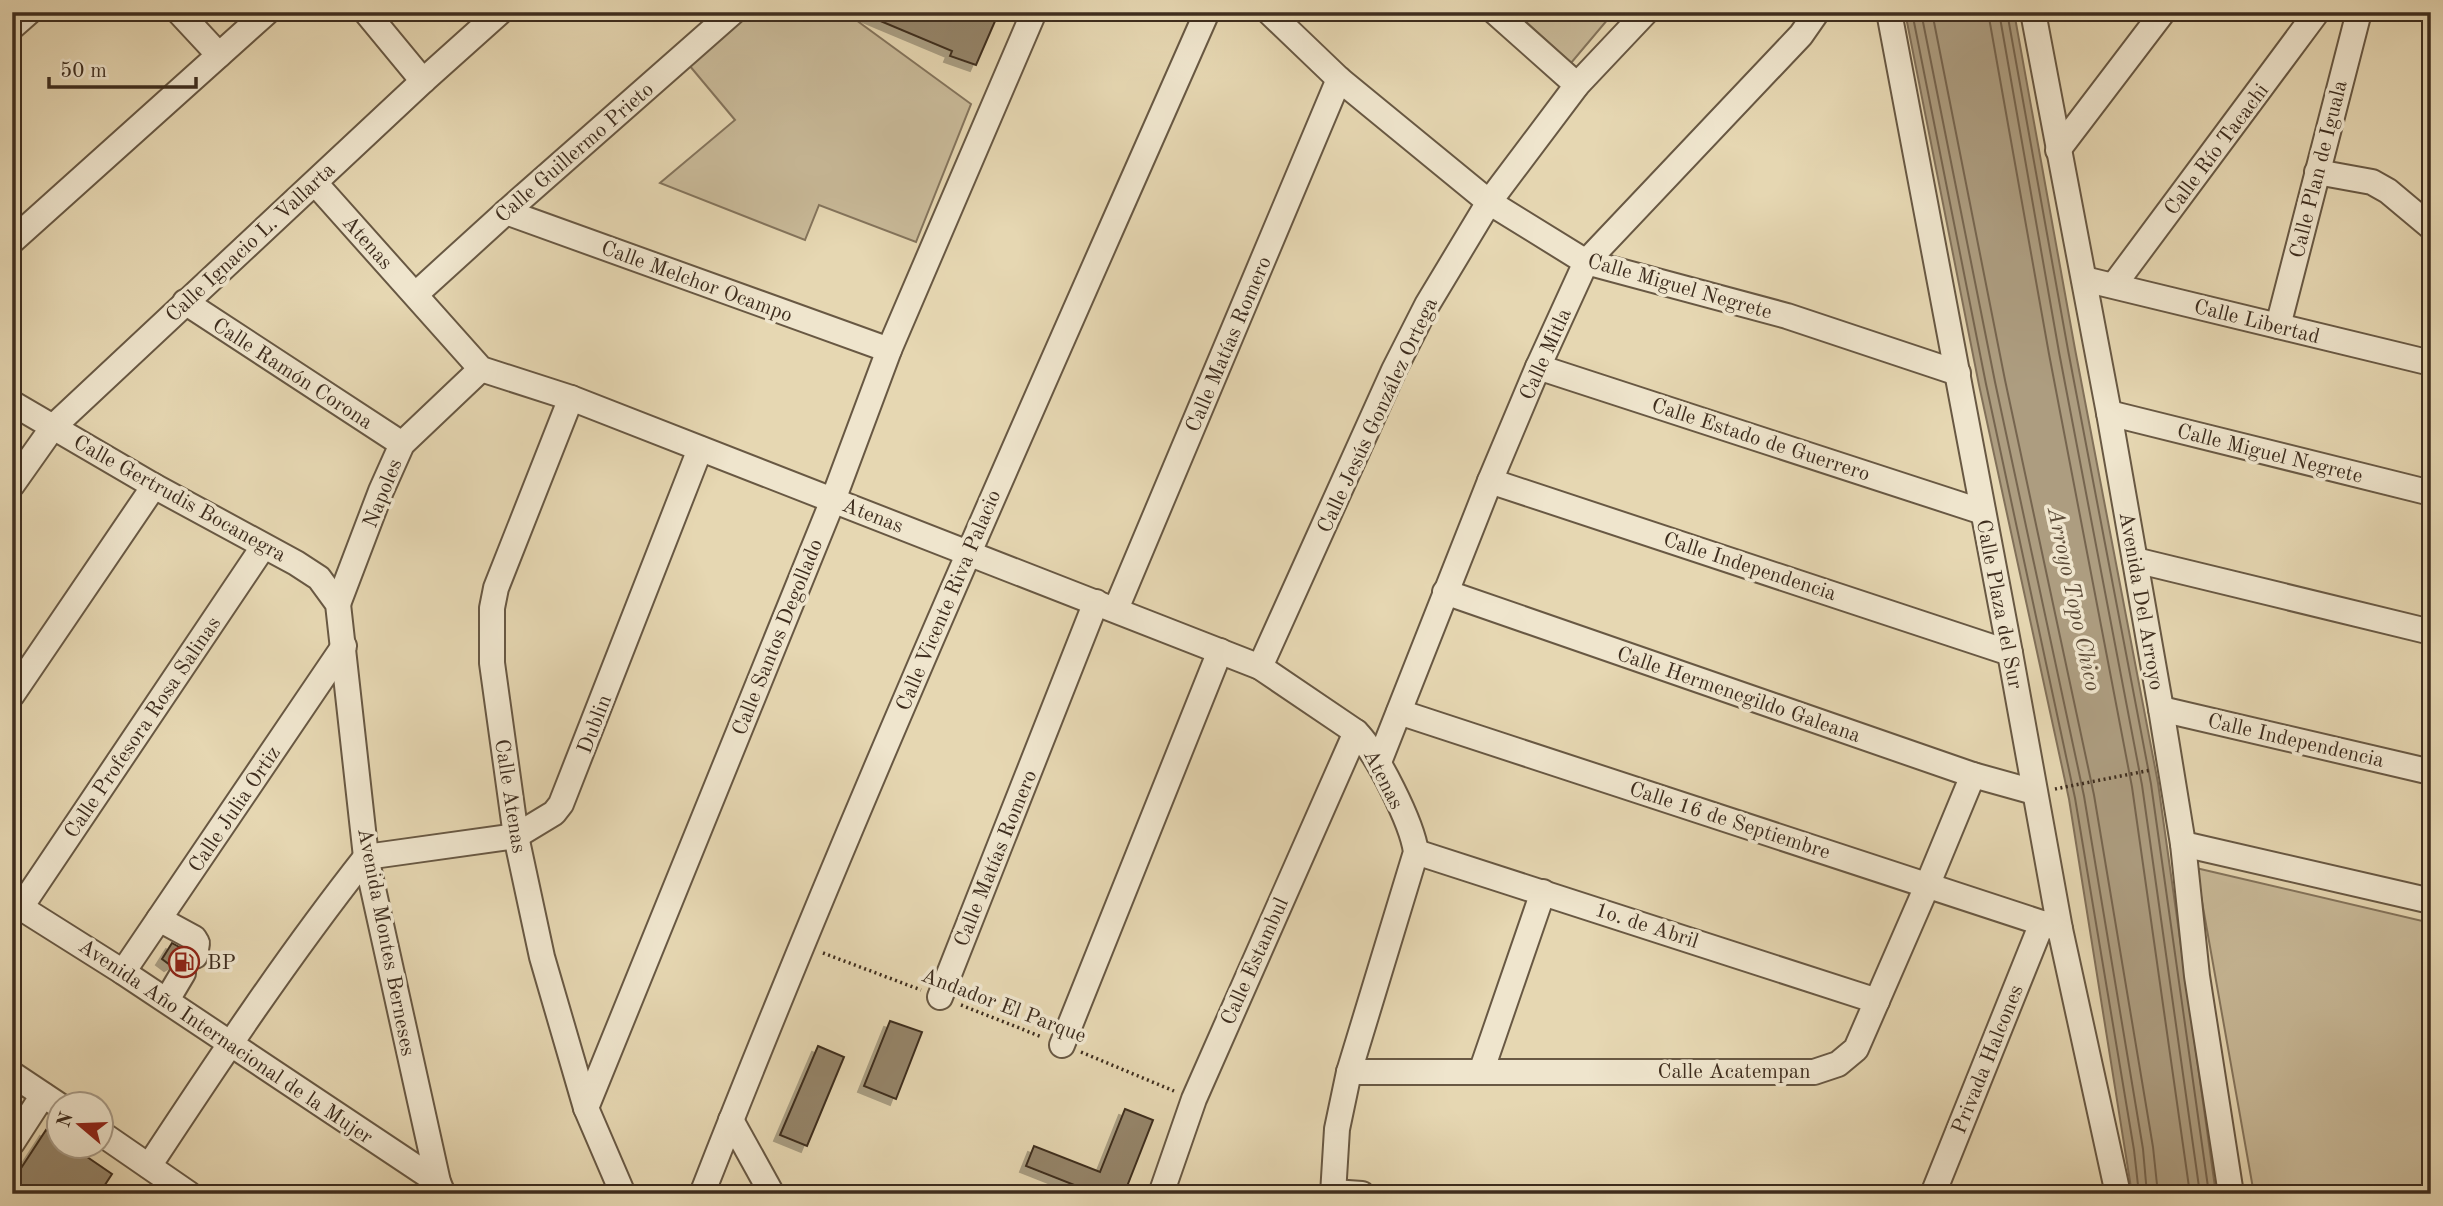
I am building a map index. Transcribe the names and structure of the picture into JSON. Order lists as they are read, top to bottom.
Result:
{
  "streets": {
    "street": [
      "Calle Río Tacachi",
      "Calle Guillermo Prieto",
      "Calle Plan de Iguala",
      "Calle Ignacio L. Vallarta",
      "Atenas",
      "Calle Melchor Ocampo",
      "Calle Miguel Negrete",
      "Calle Libertad",
      "Calle Matías Romero",
      "Calle Mitla",
      "Calle Ramón Corona",
      "Calle Jesús González Ortega",
      "Calle Estado de Guerrero",
      "Napoles",
      "Calle Gertrudis Bocanegra",
      "Calle Independencia",
      "Calle Vicente Riva Palacio",
      "Avenida Del Arroyo",
      "Calle Plaza del Sur",
      "Calle Santos Degollado",
      "Calle Hermenegildo Galeana",
      "Dublin",
      "Calle Profesora Rosa Salinas",
      "Calle Atenas",
      "Calle Julia Ortiz",
      "Calle 16 de Septiembre",
      "1o. de Abril",
      "Avenida Montes Berneses",
      "Calle Estambul",
      "Avenida Año Internacional de la Mujer",
      "Privada Halcones",
      "Calle Acatempan"
    ],
    "path": ["Andador El Parque"]
  },
  "crossings": [
    ["Calle Río Tacachi", "Calle Libertad"],
    ["Calle Guillermo Prieto", "Atenas"],
    ["Calle Guillermo Prieto", "Calle Melchor Ocampo"],
    ["Calle Plan de Iguala", "Calle Libertad"],
    ["Calle Ignacio L. Vallarta", "Atenas"],
    ["Calle Ignacio L. Vallarta", "Calle Ramón Corona"],
    ["Calle Ignacio L. Vallarta", "Calle Gertrudis Bocanegra"],
    ["Atenas", "Calle Matías Romero"],
    ["Atenas", "Calle Mitla"],
    ["Atenas", "Calle Jesús González Ortega"],
    ["Atenas", "Napoles"],
    ["Atenas", "Calle Vicente Riva Palacio"],
    ["Atenas", "Calle Santos Degollado"],
    ["Atenas", "Dublin"],
    ["Atenas", "Calle Atenas"],
    ["Atenas", "1o. de Abril"],
    ["Atenas", "Calle Estambul"],
    ["Calle Melchor Ocampo", "Calle Santos Degollado"],
    ["Calle Miguel Negrete", "Calle Matías Romero"],
    ["Calle Miguel Negrete", "Calle Mitla"],
    ["Calle Miguel Negrete", "Calle Jesús González Ortega"],
    ["Calle Miguel Negrete", "Avenida Del Arroyo"],
    ["Calle Miguel Negrete", "Calle Plaza del Sur"],
    ["Calle Libertad", "Avenida Del Arroyo"],
    ["Calle Matías Romero", "Andador El Parque"],
    ["Calle Mitla", "Calle Estado de Guerrero"],
    ["Calle Mitla", "Calle Independencia"],
    ["Calle Mitla", "Calle Hermenegildo Galeana"],
    ["Calle Mitla", "Calle 16 de Septiembre"],
    ["Calle Ramón Corona", "Napoles"],
    ["Calle Estado de Guerrero", "Calle Plaza del Sur"],
    ["Napoles", "Calle Gertrudis Bocanegra"],
    ["Napoles", "Avenida Montes Berneses"],
    ["Calle Gertrudis Bocanegra", "Calle Profesora Rosa Salinas"],
    ["Calle Gertrudis Bocanegra", "Avenida Montes Berneses"],
    ["Calle Independencia", "Avenida Del Arroyo"],
    ["Calle Independencia", "Calle Plaza del Sur"],
    ["Calle Vicente Riva Palacio", "Andador El Parque"],
    ["Calle Plaza del Sur", "Calle Hermenegildo Galeana"],
    ["Calle Plaza del Sur", "Calle 16 de Septiembre"],
    ["Calle Plaza del Sur", "Privada Halcones"],
    ["Calle Santos Degollado", "Calle Atenas"],
    ["Calle Hermenegildo Galeana", "Calle Acatempan"],
    ["Dublin", "Calle Atenas"],
    ["Dublin", "Avenida Montes Berneses"],
    ["Calle Profesora Rosa Salinas", "Avenida Año Internacional de la Mujer"],
    ["Calle Julia Ortiz", "Avenida Montes Berneses"],
    ["Calle Julia Ortiz", "Avenida Año Internacional de la Mujer"],
    ["Calle 16 de Septiembre", "Privada Halcones"],
    ["Calle 16 de Septiembre", "Calle Acatempan"],
    ["1o. de Abril", "Calle Acatempan"],
    ["Avenida Montes Berneses", "Avenida Año Internacional de la Mujer"],
    ["Calle Estambul", "Andador El Parque"]
  ],
  "water": ["Arroyo Topo Chico"],
  "places": {
    "fuel station": ["BP"]
  },
  "scale_bar": "50 m",
  "north": "left"
}
